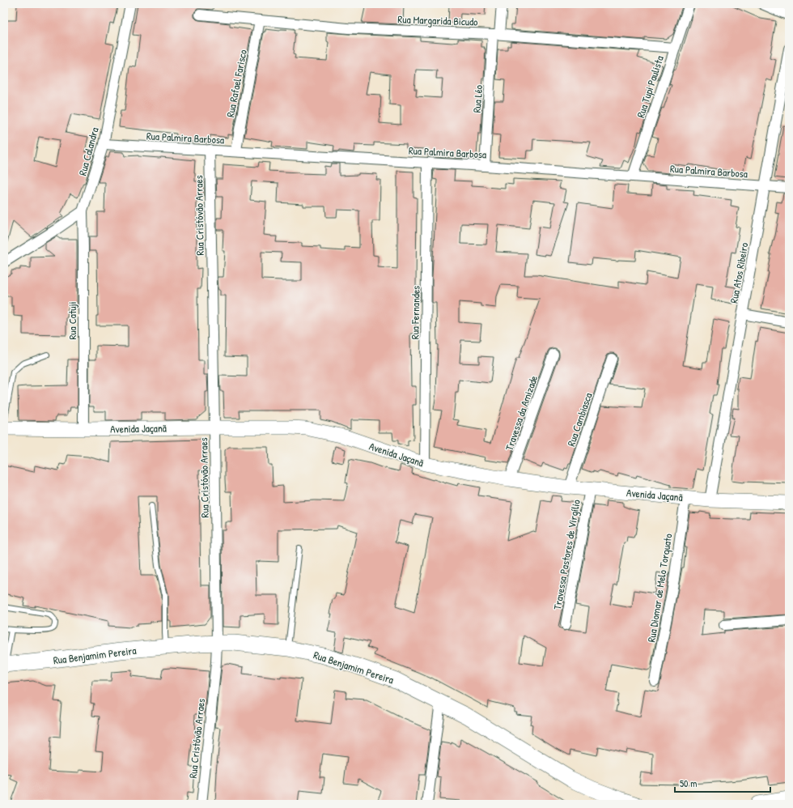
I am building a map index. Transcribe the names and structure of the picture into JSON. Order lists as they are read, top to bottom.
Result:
{
  "streets": {
    "main road": ["Rua Benjamim Pereira"],
    "street": [
      "Rua Margarida Bicudo",
      "Rua Rafael Farisco",
      "Rua Tupi Paulista",
      "Rua Léo",
      "Rua Palmira Barbosa",
      "Rua Calandra",
      "Rua Cristóvão Arraes",
      "Rua Atos Ribeiro",
      "Rua Fernandes",
      "Rua Catuji",
      "Travessa da Amizade",
      "Rua Cambiasca",
      "Avenida Jaçanã",
      "Travessa Pastores de Virgílio",
      "Rua Diomar de Melo Torquato"
    ]
  },
  "crossings": [
    ["Rua Margarida Bicudo", "Rua Rafael Farisco"],
    ["Rua Margarida Bicudo", "Rua Tupi Paulista"],
    ["Rua Margarida Bicudo", "Rua Léo"],
    ["Rua Rafael Farisco", "Rua Palmira Barbosa"],
    ["Rua Tupi Paulista", "Rua Palmira Barbosa"],
    ["Rua Léo", "Rua Palmira Barbosa"],
    ["Rua Palmira Barbosa", "Rua Calandra"],
    ["Rua Palmira Barbosa", "Rua Cristóvão Arraes"],
    ["Rua Palmira Barbosa", "Rua Atos Ribeiro"],
    ["Rua Palmira Barbosa", "Rua Fernandes"],
    ["Rua Calandra", "Rua Catuji"],
    ["Rua Cristóvão Arraes", "Avenida Jaçanã"],
    ["Rua Cristóvão Arraes", "Rua Benjamim Pereira"],
    ["Rua Atos Ribeiro", "Avenida Jaçanã"],
    ["Rua Fernandes", "Avenida Jaçanã"],
    ["Rua Catuji", "Avenida Jaçanã"],
    ["Travessa da Amizade", "Avenida Jaçanã"],
    ["Rua Cambiasca", "Avenida Jaçanã"],
    ["Avenida Jaçanã", "Travessa Pastores de Virgílio"],
    ["Avenida Jaçanã", "Rua Diomar de Melo Torquato"]
  ],
  "scale_bar": "50 m"
}
